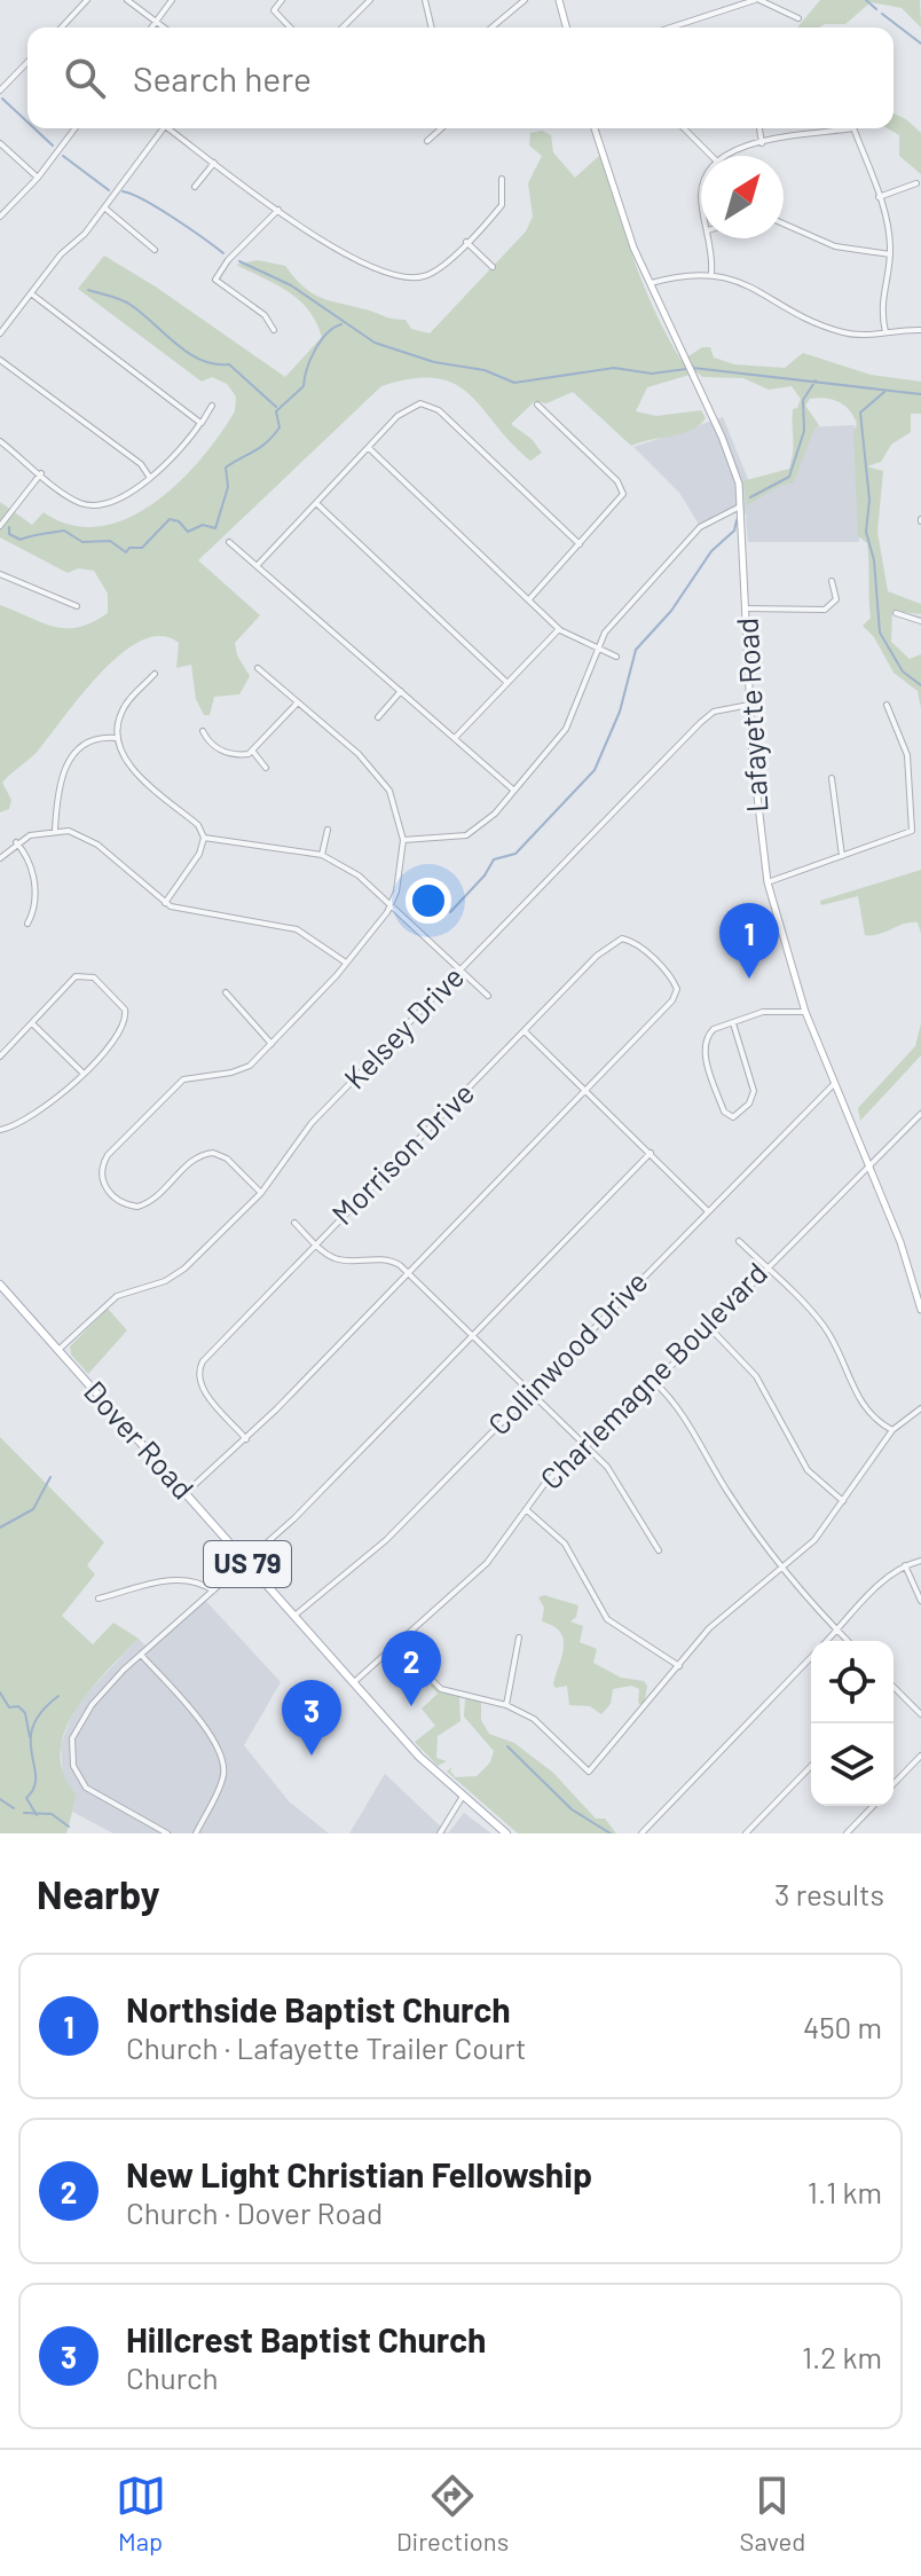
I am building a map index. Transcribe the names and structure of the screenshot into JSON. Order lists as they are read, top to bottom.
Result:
{
  "streets": {
    "main road": ["Lafayette Road", "Dover Road", "US 79"],
    "street": [
      "Kelsey Drive",
      "Morrison Drive",
      "Collinwood Drive",
      "Charlemagne Boulevard"
    ]
  },
  "crossings": [
    ["Lafayette Road", "Kelsey Drive"],
    ["Lafayette Road", "Collinwood Drive"],
    ["Lafayette Road", "Charlemagne Boulevard"],
    ["Kelsey Drive", "Dover Road"],
    ["Collinwood Drive", "Dover Road"],
    ["Charlemagne Boulevard", "Dover Road"]
  ],
  "north": "top right",
  "page": {
    "search": "Search here",
    "pins": ["1", "2", "3"],
    "heading": ["Nearby", "3 results"],
    "list": [
      {
        "mark": "1",
        "name": "Northside Baptist Church",
        "note": "Church · Lafayette Trailer Court",
        "value": "450 m"
      },
      {
        "mark": "2",
        "name": "New Light Christian Fellowship",
        "note": "Church · Dover Road",
        "value": "1.1 km"
      },
      {
        "mark": "3",
        "name": "Hillcrest Baptist Church",
        "note": "Church",
        "value": "1.2 km"
      }
    ],
    "nav": ["Map", "Directions", "Saved"]
  }
}
